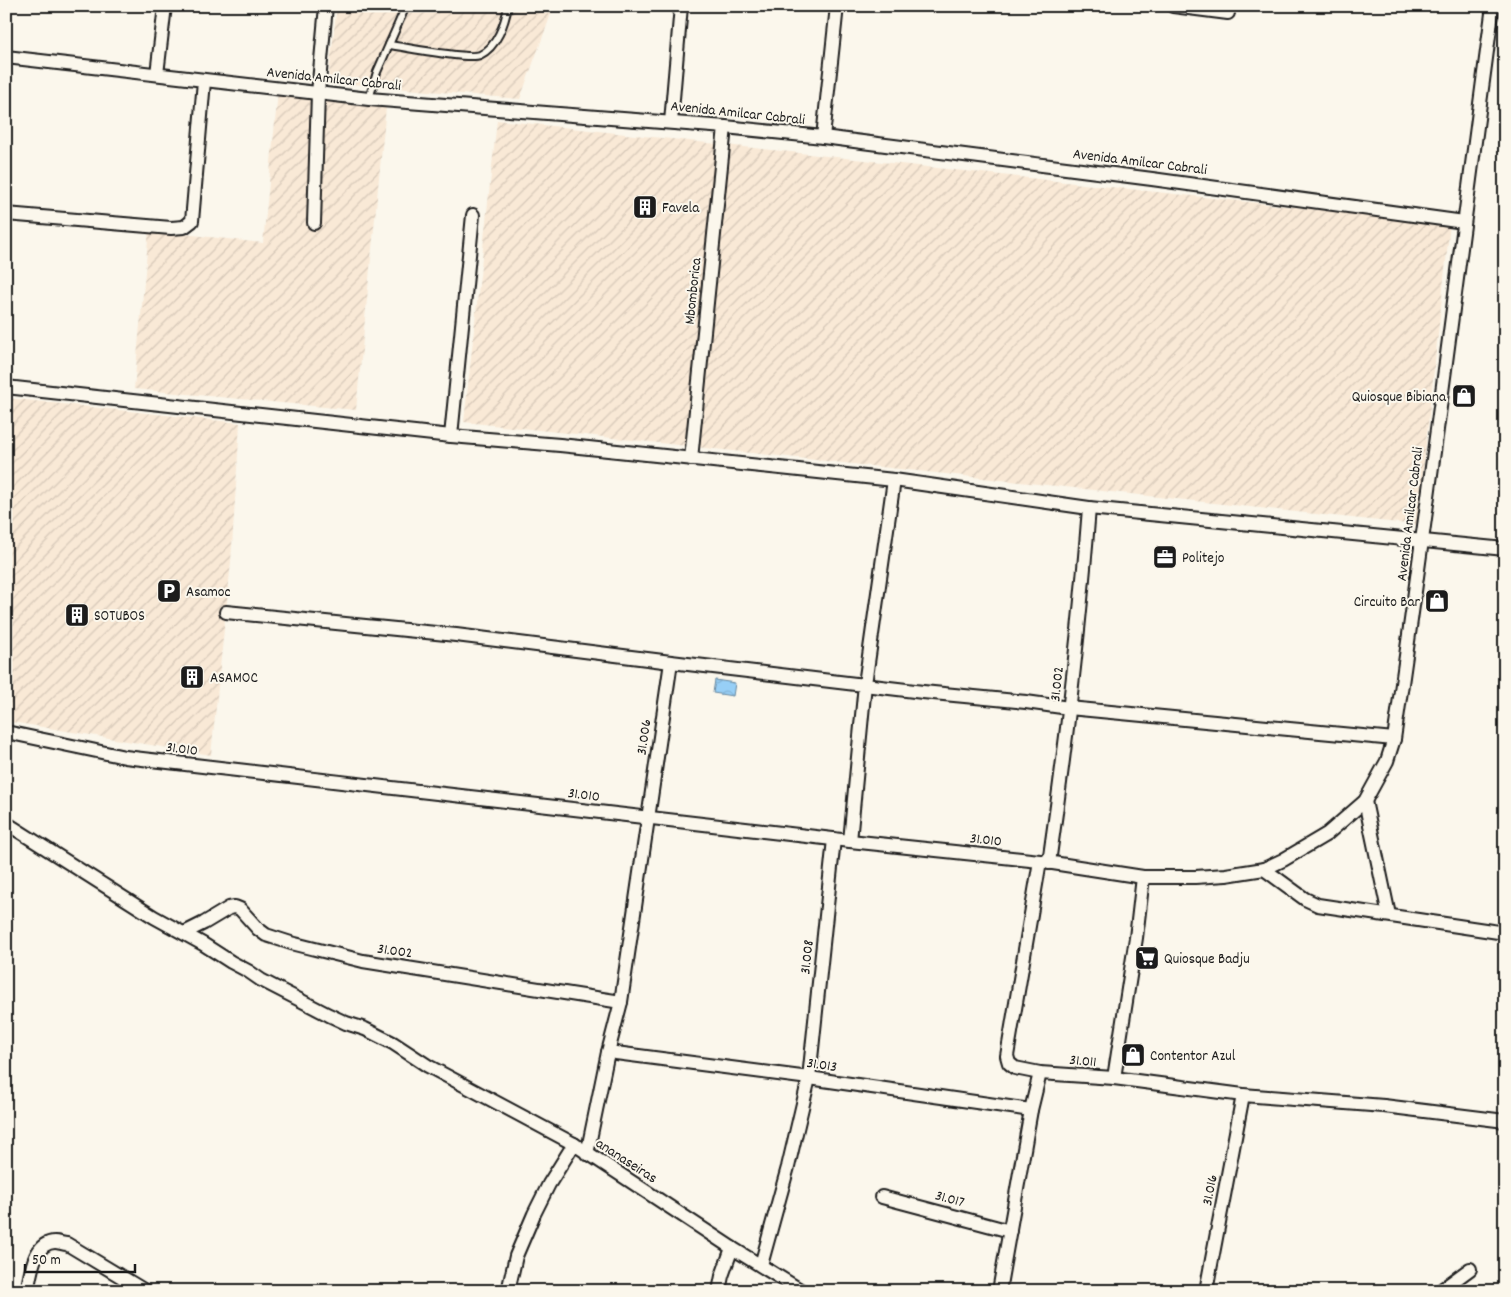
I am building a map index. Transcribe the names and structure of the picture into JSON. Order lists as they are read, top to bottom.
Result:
{
  "streets": {
    "street": [
      "Avenida Amilcar Cabrali",
      "Mbomborica",
      "31.002",
      "31.006",
      "31.010",
      "31.008",
      "31.011",
      "31.013",
      "ananaseiras",
      "31.016",
      "31.017"
    ]
  },
  "crossings": [
    ["Avenida Amilcar Cabrali", "Mbomborica"],
    ["Avenida Amilcar Cabrali", "31.010"],
    ["31.002", "31.006"],
    ["31.002", "31.010"],
    ["31.002", "31.011"],
    ["31.002", "ananaseiras"],
    ["31.006", "31.010"],
    ["31.006", "31.013"],
    ["31.006", "ananaseiras"],
    ["31.010", "31.008"],
    ["31.008", "31.013"],
    ["31.008", "ananaseiras"],
    ["31.011", "31.016"]
  ],
  "places": {
    "building": ["Favela", "SOTUBOS", "ASAMOC"],
    "shop": ["Quiosque Bibiana", "Circuito Bar", "Contentor Azul"],
    "office": ["Politejo"],
    "parking": ["Asamoc"],
    "supermarket": ["Quiosque Badju"]
  },
  "scale_bar": "50 m"
}
